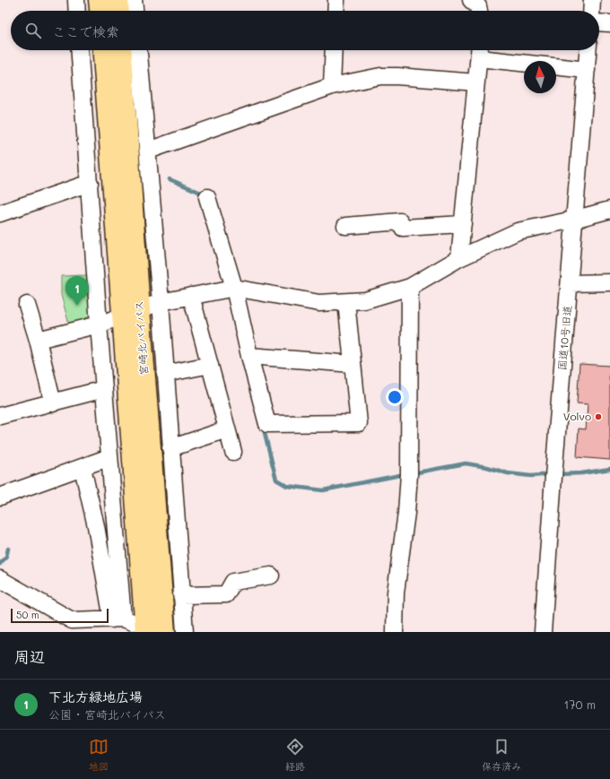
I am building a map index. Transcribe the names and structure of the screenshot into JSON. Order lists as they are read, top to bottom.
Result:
{
  "streets": {
    "highway": ["宮崎北バイパス"],
    "street": ["国道10号旧道"]
  },
  "places": ["Volvo"],
  "scale_bar": "50 m",
  "north": "top",
  "page": {
    "search": "ここで検索",
    "pins": "1",
    "scale": "50 m",
    "heading": "周辺",
    "list": [
      {
        "mark": "1",
        "name": "下北方緑地広場",
        "note": "公園 · 宮崎北バイパス",
        "value": "170 m"
      }
    ],
    "nav": ["地図", "経路", "保存済み"]
  }
}
